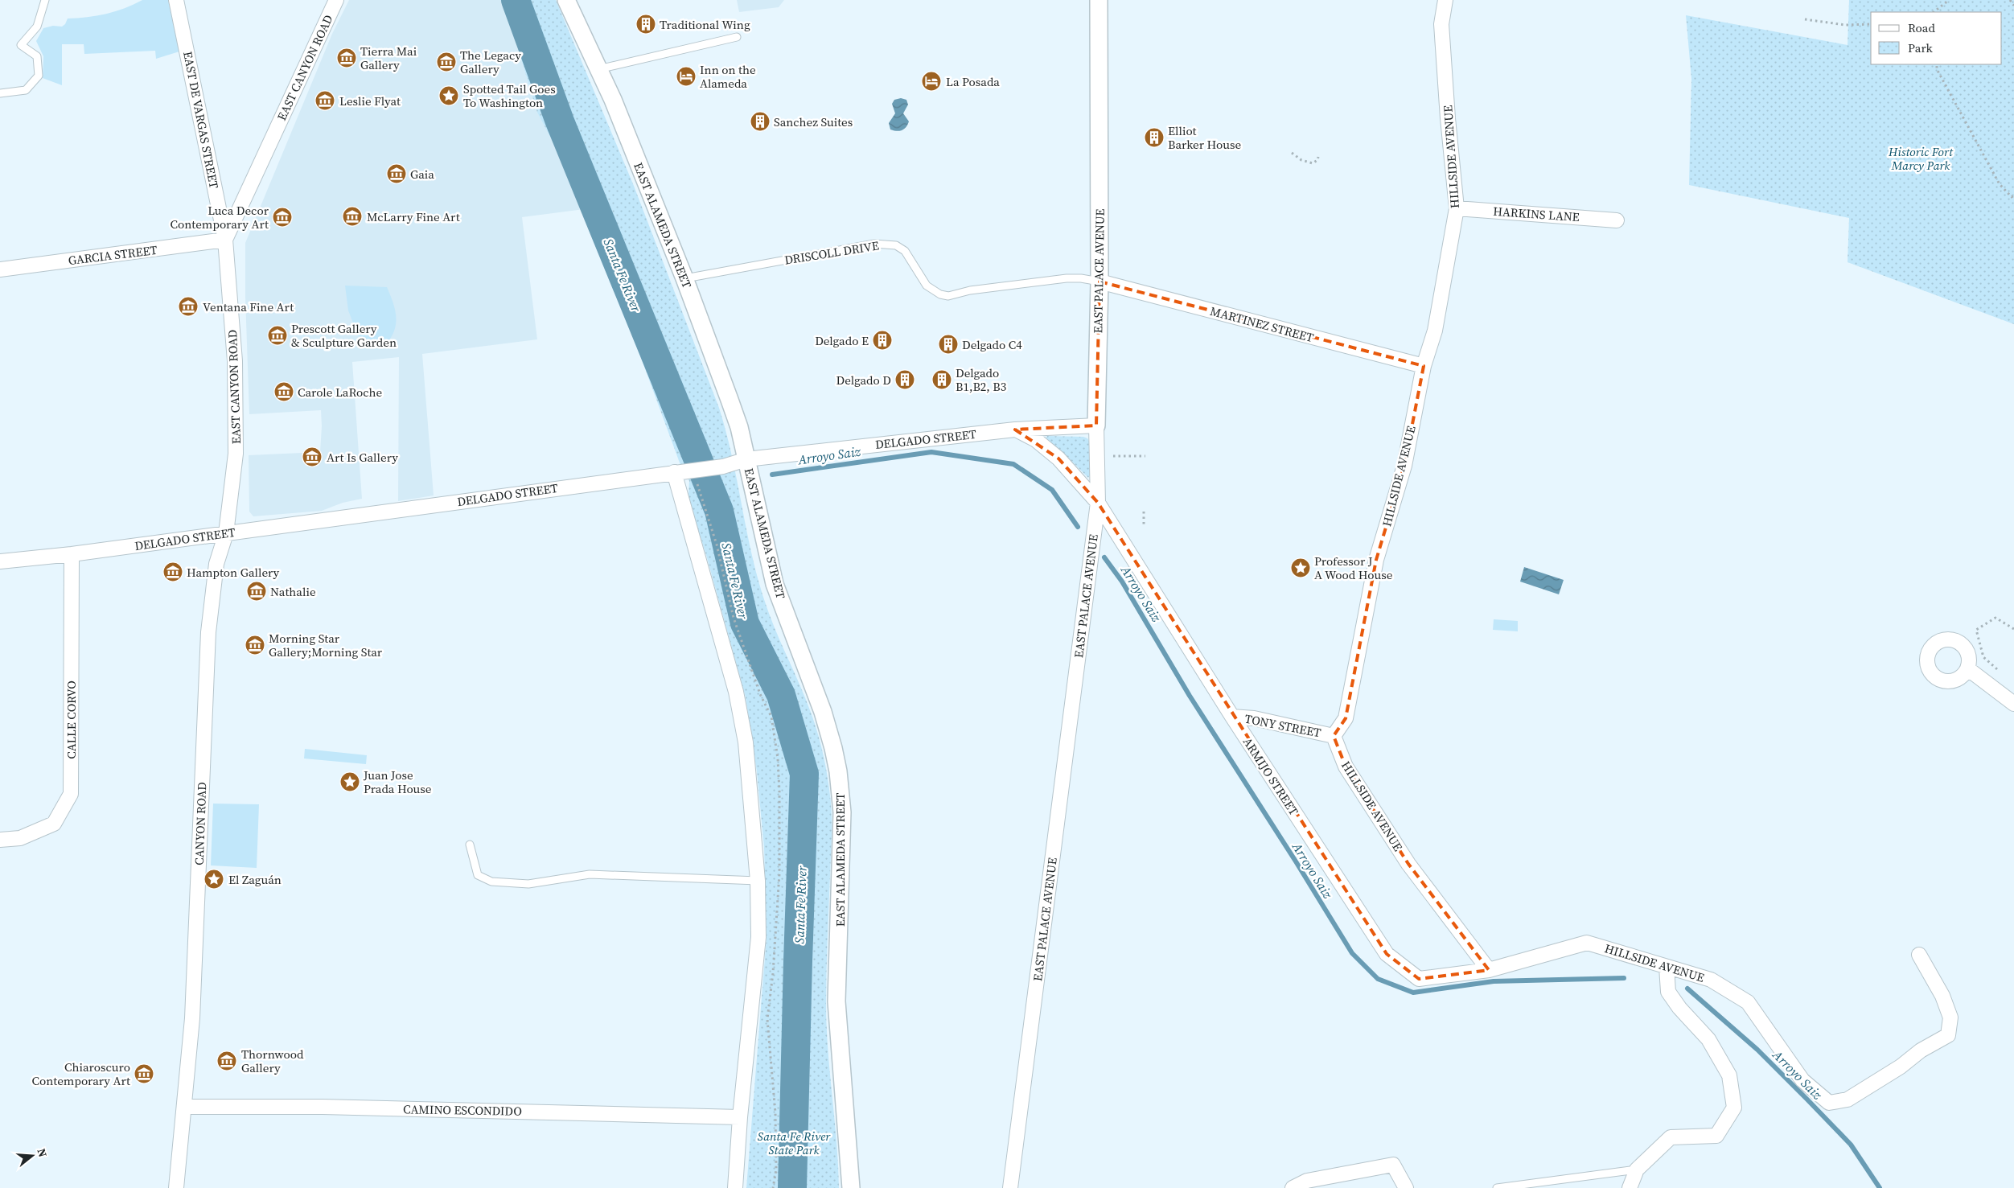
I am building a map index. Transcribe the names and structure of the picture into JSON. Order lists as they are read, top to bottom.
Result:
{
  "streets": {
    "street": [
      "EAST CANYON ROAD",
      "EAST DE VARGAS STREET",
      "HILLSIDE AVENUE",
      "HARKINS LANE",
      "EAST ALAMEDA STREET",
      "GARCIA STREET",
      "EAST PALACE AVENUE",
      "MARTINEZ STREET",
      "DELGADO STREET",
      "CALLE CORVO",
      "TONY STREET",
      "ARMIJO STREET",
      "CANYON ROAD",
      "CAMINO ESCONDIDO"
    ],
    "lane": ["DRISCOLL DRIVE"]
  },
  "crossings": [
    ["EAST CANYON ROAD", "EAST DE VARGAS STREET"],
    ["EAST CANYON ROAD", "GARCIA STREET"],
    ["EAST CANYON ROAD", "DELGADO STREET"],
    ["EAST CANYON ROAD", "CANYON ROAD"],
    ["EAST DE VARGAS STREET", "GARCIA STREET"],
    ["HILLSIDE AVENUE", "HARKINS LANE"],
    ["HILLSIDE AVENUE", "MARTINEZ STREET"],
    ["HILLSIDE AVENUE", "TONY STREET"],
    ["HILLSIDE AVENUE", "ARMIJO STREET"],
    ["EAST ALAMEDA STREET", "DRISCOLL DRIVE"],
    ["EAST ALAMEDA STREET", "DELGADO STREET"],
    ["DRISCOLL DRIVE", "EAST PALACE AVENUE"],
    ["DRISCOLL DRIVE", "MARTINEZ STREET"],
    ["EAST PALACE AVENUE", "MARTINEZ STREET"],
    ["EAST PALACE AVENUE", "DELGADO STREET"],
    ["EAST PALACE AVENUE", "ARMIJO STREET"],
    ["DELGADO STREET", "CALLE CORVO"],
    ["DELGADO STREET", "CANYON ROAD"],
    ["TONY STREET", "ARMIJO STREET"],
    ["CANYON ROAD", "CAMINO ESCONDIDO"]
  ],
  "water": ["Santa Fe River", "Arroyo Saiz"],
  "parks": ["Historic Fort Marcy Park", "Santa Fe River State Park"],
  "places": {
    "building": [
      "Traditional Wing",
      "Sanchez Suites",
      "Elliot Barker House",
      "Delgado E",
      "Delgado C4",
      "Delgado D",
      "Delgado B1,B2, B3"
    ],
    "museum": [
      "Tierra Mai Gallery",
      "The Legacy Gallery",
      "Leslie Flyat",
      "Gaia",
      "McLarry Fine Art",
      "Luca Decor Contemporary Art",
      "Ventana Fine Art",
      "Prescott Gallery & Sculpture Garden",
      "Carole LaRoche",
      "Art Is Gallery",
      "Hampton Gallery",
      "Nathalie",
      "Morning Star Gallery;Morning Star",
      "Thornwood Gallery",
      "Chiaroscuro Contemporary Art"
    ],
    "hotel": ["Inn on the Alameda", "La Posada"],
    "place": [
      "Spotted Tail Goes To Washington",
      "Professor J A Wood House",
      "Juan Jose Prada House",
      "El Zaguán"
    ]
  },
  "legend": ["Road", "Park"],
  "north": "right"
}
